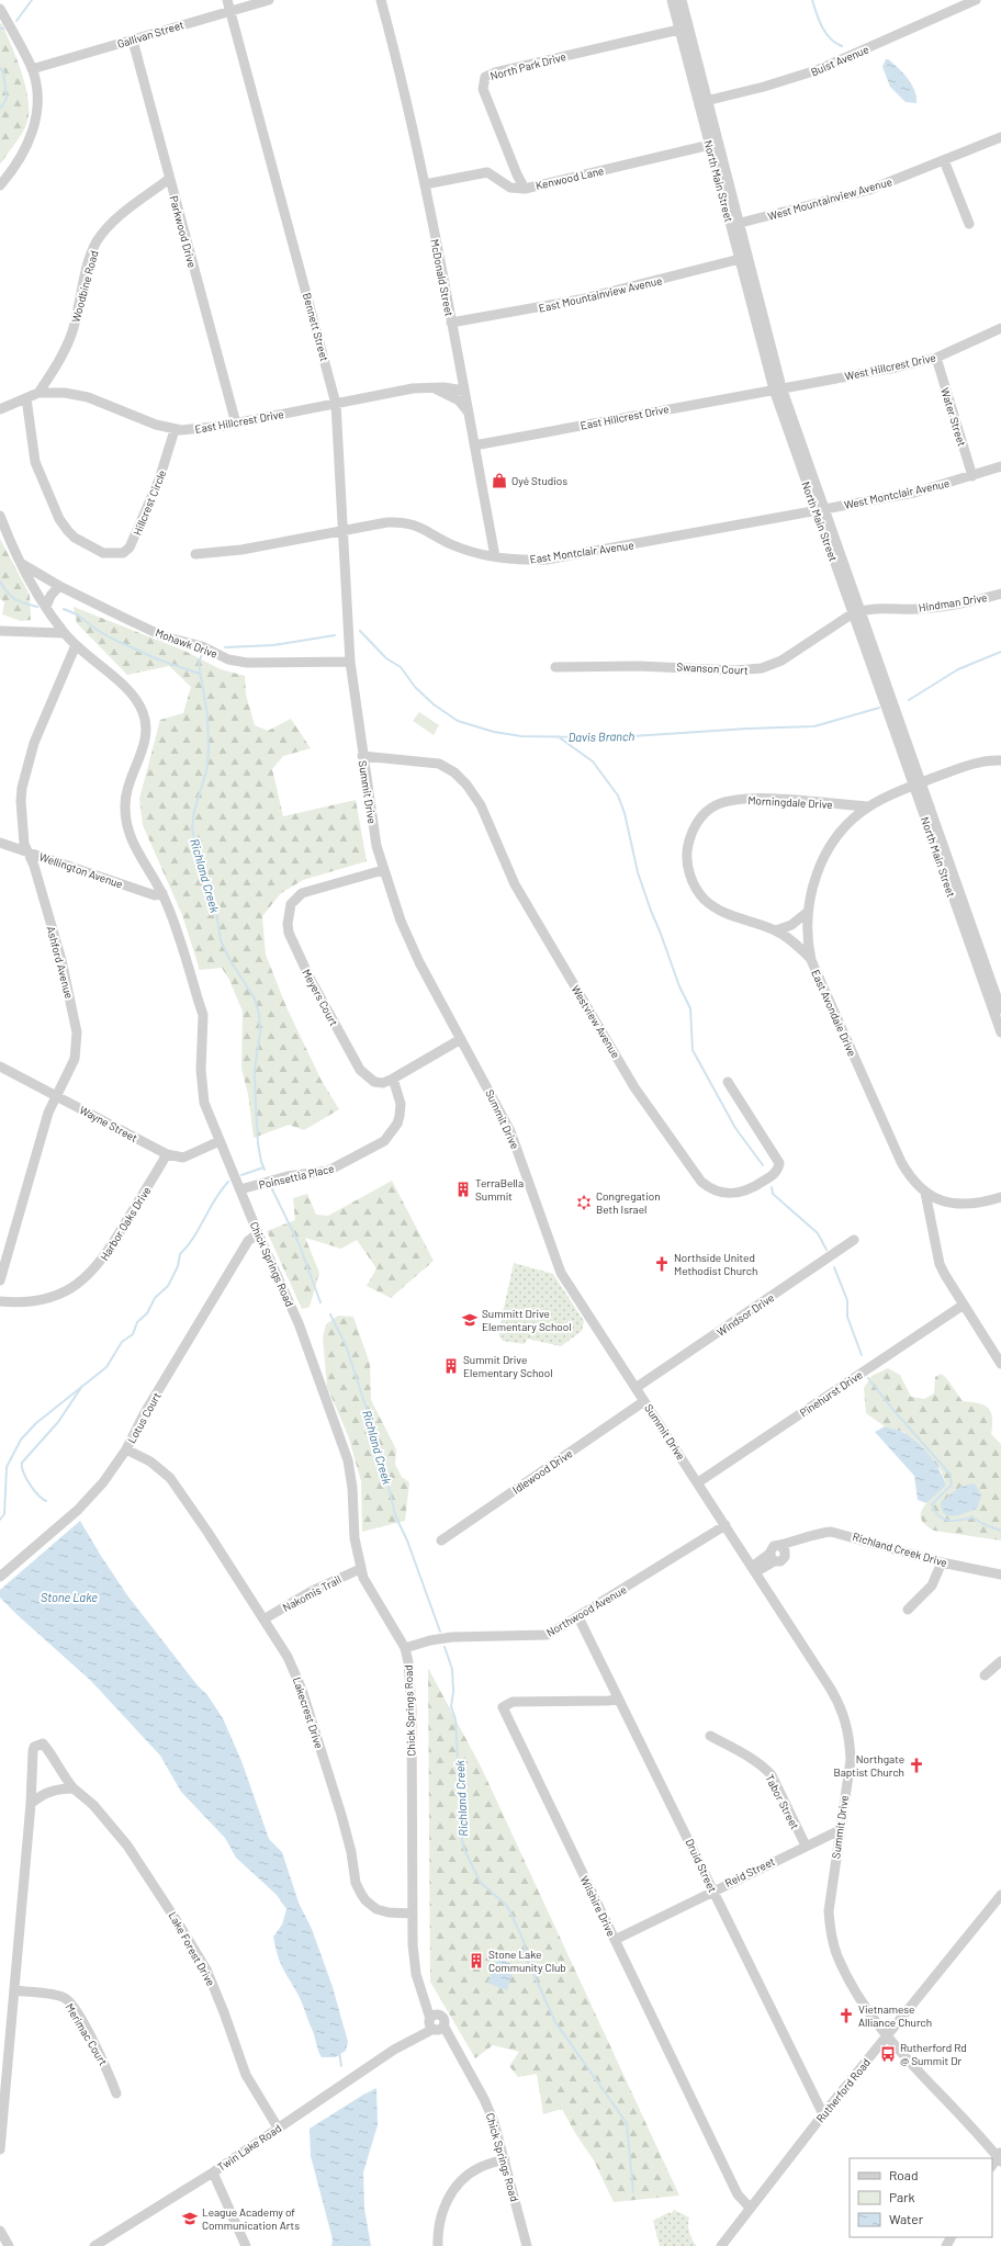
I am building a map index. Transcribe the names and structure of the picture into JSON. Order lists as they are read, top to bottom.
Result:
{
  "streets": {
    "street": [
      "Gallivan Street",
      "Buist Avenue",
      "North Park Drive",
      "Kenwood Lane",
      "North Main Street",
      "West Mountainview Avenue",
      "Parkwood Drive",
      "McDonald Street",
      "Woodbine Road",
      "East Mountainview Avenue",
      "Bennett Street",
      "West Hillcrest Drive",
      "East Hillcrest Drive",
      "Water Street",
      "West Montclair Avenue",
      "Hillcrest Circle",
      "East Montclair Avenue",
      "Hindman Drive",
      "Mohawk Drive",
      "Swanson Court",
      "Summit Drive",
      "Morningdale Drive",
      "Wellington Avenue",
      "Ashford Avenue",
      "Meyers Court",
      "East Avondale Drive",
      "Westview Avenue",
      "Wayne Street",
      "Poinsettia Place",
      "Harbor Oaks Drive",
      "Chick Springs Road",
      "Windsor Drive",
      "Pinehurst Drive",
      "Lotus Court",
      "Idlewood Drive",
      "Richland Creek Drive",
      "Nakomis Trail",
      "Northwood Avenue",
      "Lakecrest Drive",
      "Tabor Street",
      "Druid Street",
      "Reid Street",
      "Wilshire Drive",
      "Lake Forest Drive",
      "Merimac Court",
      "Rutherford Road",
      "Twin Lake Road"
    ]
  },
  "crossings": [
    ["Gallivan Street", "Parkwood Drive"],
    ["Gallivan Street", "Bennett Street"],
    ["Buist Avenue", "North Main Street"],
    ["North Park Drive", "Kenwood Lane"],
    ["North Park Drive", "North Main Street"],
    ["Kenwood Lane", "North Main Street"],
    ["Kenwood Lane", "McDonald Street"],
    ["North Main Street", "West Mountainview Avenue"],
    ["North Main Street", "East Mountainview Avenue"],
    ["North Main Street", "West Hillcrest Drive"],
    ["North Main Street", "East Hillcrest Drive"],
    ["North Main Street", "West Montclair Avenue"],
    ["North Main Street", "East Montclair Avenue"],
    ["North Main Street", "Hindman Drive"],
    ["North Main Street", "Swanson Court"],
    ["North Main Street", "East Avondale Drive"],
    ["Parkwood Drive", "Woodbine Road"],
    ["Parkwood Drive", "East Hillcrest Drive"],
    ["McDonald Street", "East Mountainview Avenue"],
    ["McDonald Street", "East Hillcrest Drive"],
    ["McDonald Street", "East Montclair Avenue"],
    ["Woodbine Road", "East Hillcrest Drive"],
    ["Bennett Street", "East Hillcrest Drive"],
    ["Bennett Street", "East Montclair Avenue"],
    ["Bennett Street", "Mohawk Drive"],
    ["Bennett Street", "Summit Drive"],
    ["West Hillcrest Drive", "East Hillcrest Drive"],
    ["West Hillcrest Drive", "Water Street"],
    ["East Hillcrest Drive", "Hillcrest Circle"],
    ["Water Street", "West Montclair Avenue"],
    ["West Montclair Avenue", "East Montclair Avenue"],
    ["Hindman Drive", "Swanson Court"],
    ["Mohawk Drive", "Summit Drive"],
    ["Summit Drive", "Meyers Court"],
    ["Summit Drive", "Westview Avenue"],
    ["Summit Drive", "Windsor Drive"],
    ["Summit Drive", "Pinehurst Drive"],
    ["Summit Drive", "Idlewood Drive"],
    ["Summit Drive", "Richland Creek Drive"],
    ["Summit Drive", "Northwood Avenue"],
    ["Summit Drive", "Reid Street"],
    ["Summit Drive", "Rutherford Road"],
    ["Morningdale Drive", "East Avondale Drive"],
    ["Wellington Avenue", "Ashford Avenue"],
    ["Wellington Avenue", "Chick Springs Road"],
    ["Ashford Avenue", "Wayne Street"],
    ["Ashford Avenue", "Chick Springs Road"],
    ["Meyers Court", "Poinsettia Place"],
    ["Wayne Street", "Harbor Oaks Drive"],
    ["Wayne Street", "Chick Springs Road"],
    ["Poinsettia Place", "Chick Springs Road"],
    ["Chick Springs Road", "Lotus Court"],
    ["Chick Springs Road", "Nakomis Trail"],
    ["Chick Springs Road", "Northwood Avenue"],
    ["Chick Springs Road", "Lakecrest Drive"],
    ["Chick Springs Road", "Twin Lake Road"],
    ["Lotus Court", "Lakecrest Drive"],
    ["Nakomis Trail", "Lakecrest Drive"],
    ["Northwood Avenue", "Druid Street"],
    ["Tabor Street", "Reid Street"],
    ["Druid Street", "Reid Street"],
    ["Druid Street", "Wilshire Drive"],
    ["Druid Street", "Rutherford Road"],
    ["Reid Street", "Wilshire Drive"],
    ["Wilshire Drive", "Rutherford Road"],
    ["Lake Forest Drive", "Merimac Court"],
    ["Lake Forest Drive", "Twin Lake Road"]
  ],
  "water": ["Davis Branch", "Richland Creek", "Stone Lake"],
  "places": {
    "shop": ["Oyé Studios"],
    "building": ["TerraBella Summit", "Summit Drive Elementary School", "Stone Lake Community Club"],
    "synagogue": ["Congregation Beth Israel"],
    "church": ["Northside United Methodist Church", "Northgate Baptist Church", "Vietnamese Alliance Church"],
    "school or university": ["Summitt Drive Elementary School", "League Academy of Communication Arts"],
    "bus stop": ["Rutherford Rd @ Summit Dr"]
  },
  "legend": ["Road", "Park", "Water"]
}
